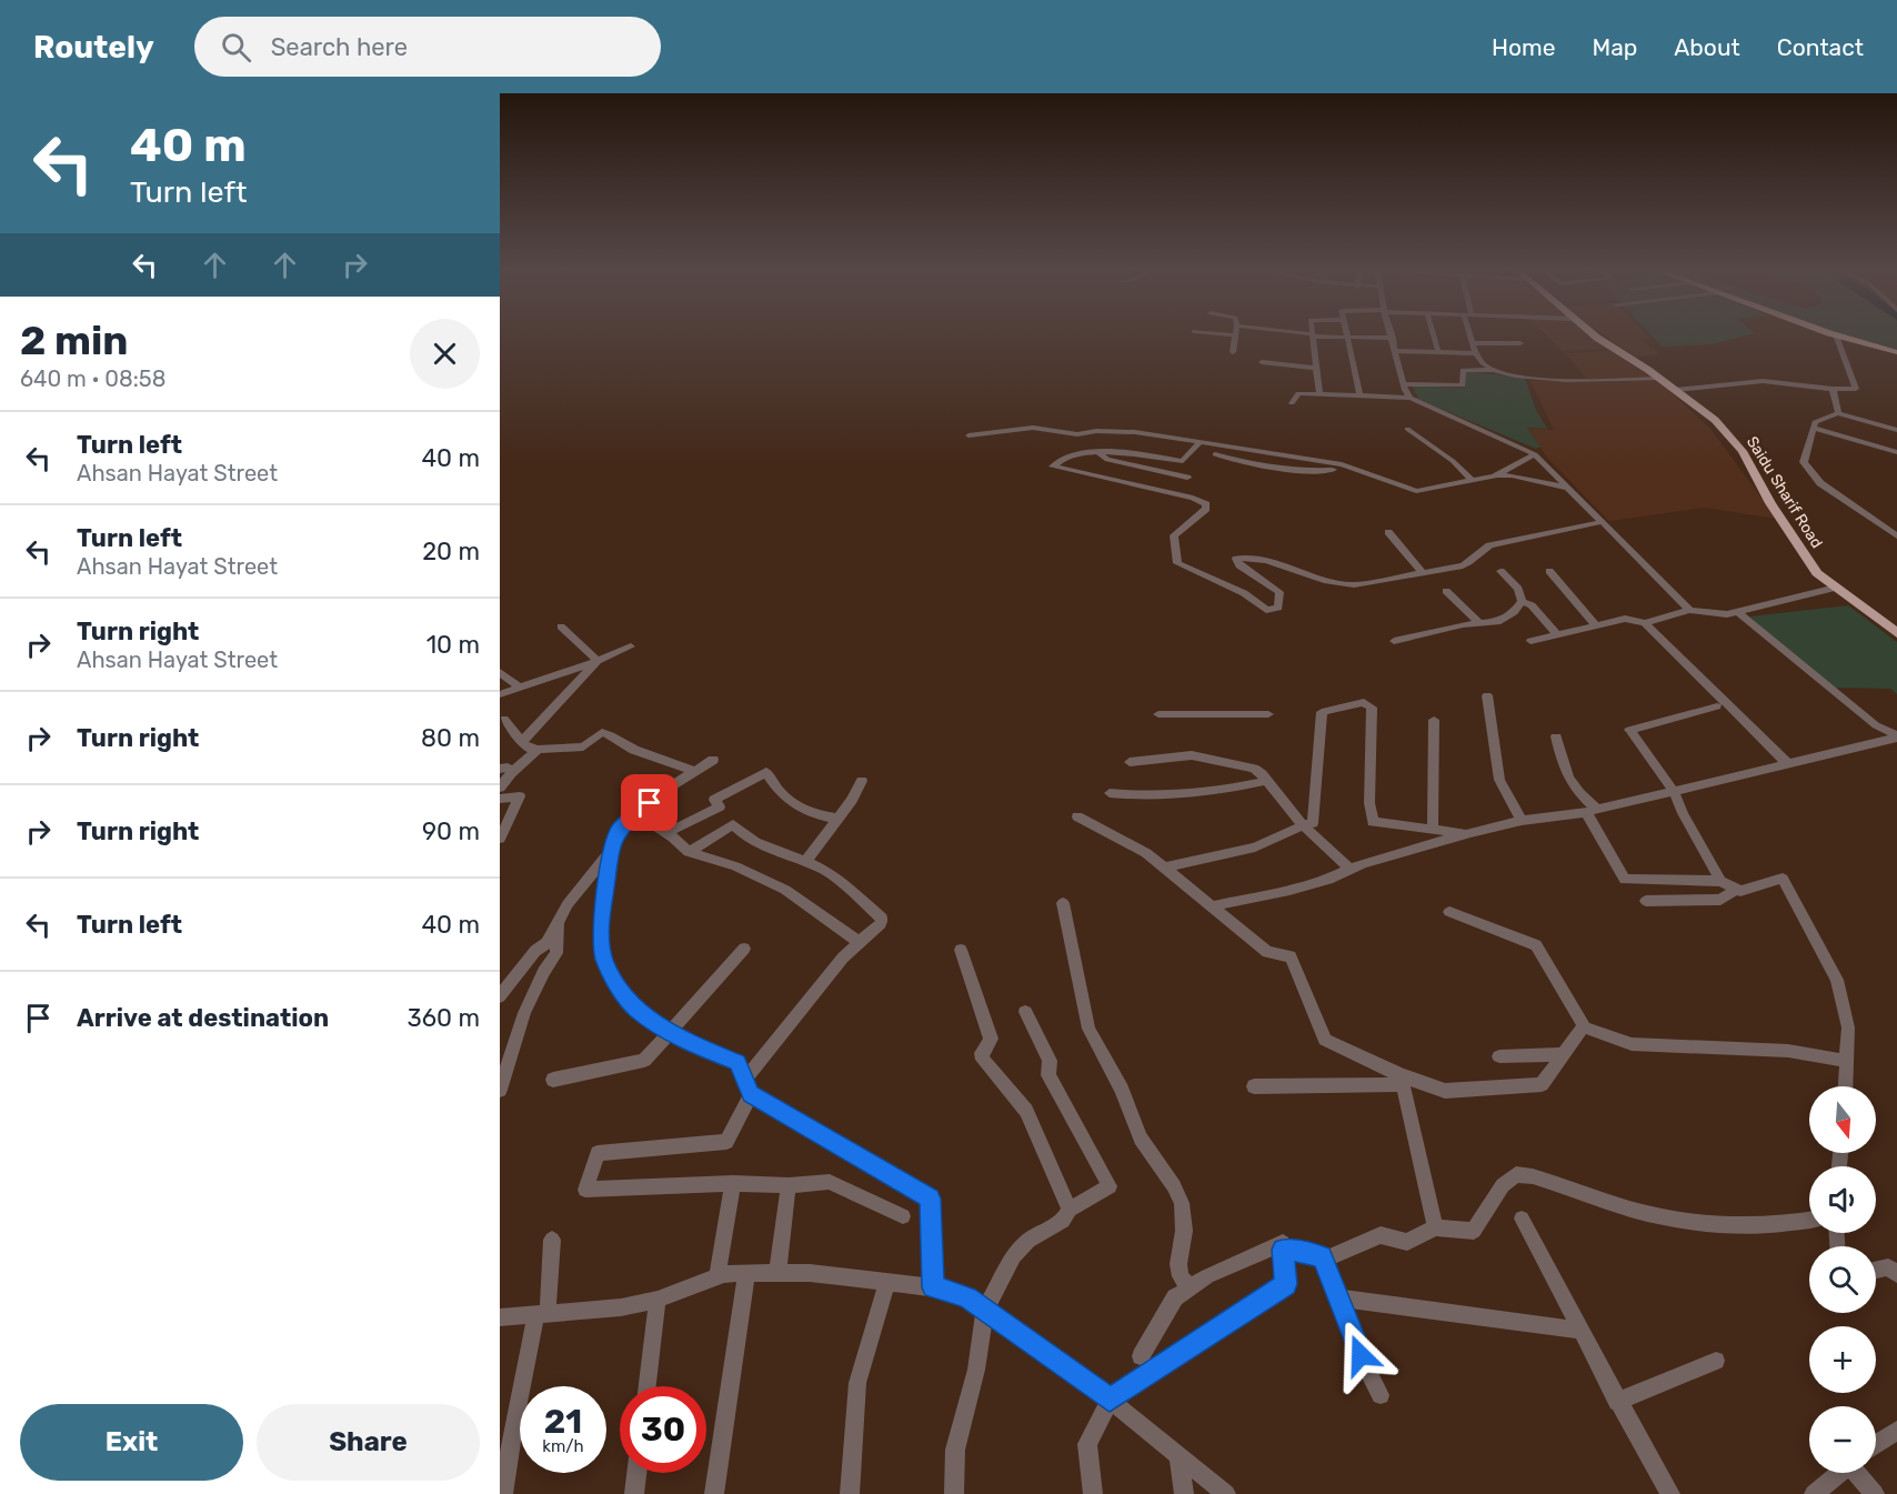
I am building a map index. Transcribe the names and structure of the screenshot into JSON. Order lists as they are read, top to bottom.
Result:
{
  "streets": {
    "main road": ["Saidu Sharif Road"]
  },
  "north": "bottom",
  "page": {
    "header": "Routely",
    "search": "Search here",
    "nav": [
      "Home",
      "Map",
      "About",
      "Contact"
    ],
    "turn": ["40 m", "Turn left"],
    "heading": ["2 min", "640 m · 08:58"],
    "list": [
      {
        "name": "Turn left",
        "note": "Ahsan Hayat Street",
        "value": "40 m"
      },
      {
        "name": "Turn left",
        "note": "Ahsan Hayat Street",
        "value": "20 m"
      },
      {
        "name": "Turn right",
        "note": "Ahsan Hayat Street",
        "value": "10 m"
      },
      {
        "name": "Turn right",
        "value": "80 m"
      },
      {
        "name": "Turn right",
        "value": "90 m"
      },
      {
        "name": "Turn left",
        "value": "40 m"
      },
      {
        "name": "Arrive at destination",
        "value": "360 m"
      }
    ],
    "map_buttons": ["+", "−"],
    "speed": "21 km/h",
    "limit": "30",
    "buttons": ["Exit", "Share"]
  }
}
